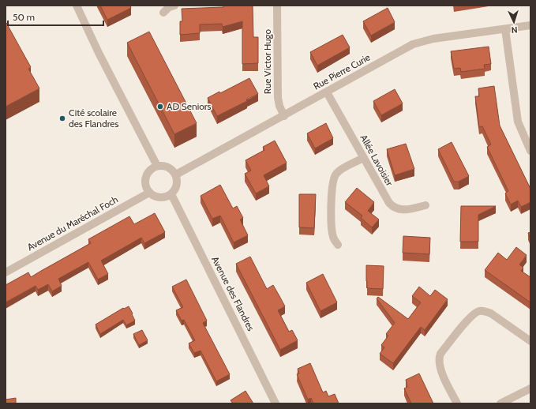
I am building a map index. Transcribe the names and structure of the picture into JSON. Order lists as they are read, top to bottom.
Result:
{
  "streets": {
    "street": [
      "Rue Victor Hugo",
      "Rue Pierre Curie",
      "Allée Lavoisier",
      "Avenue du Maréchal Foch",
      "Avenue des Flandres"
    ]
  },
  "crossings": [
    ["Rue Victor Hugo", "Rue Pierre Curie"],
    ["Rue Pierre Curie", "Allée Lavoisier"],
    ["Rue Pierre Curie", "Avenue du Maréchal Foch"],
    ["Rue Pierre Curie", "Avenue des Flandres"],
    ["Avenue du Maréchal Foch", "Avenue des Flandres"]
  ],
  "places": ["AD Seniors", "Cité scolaire des Flandres"],
  "scale_bar": "50 m",
  "north": "bottom"
}
